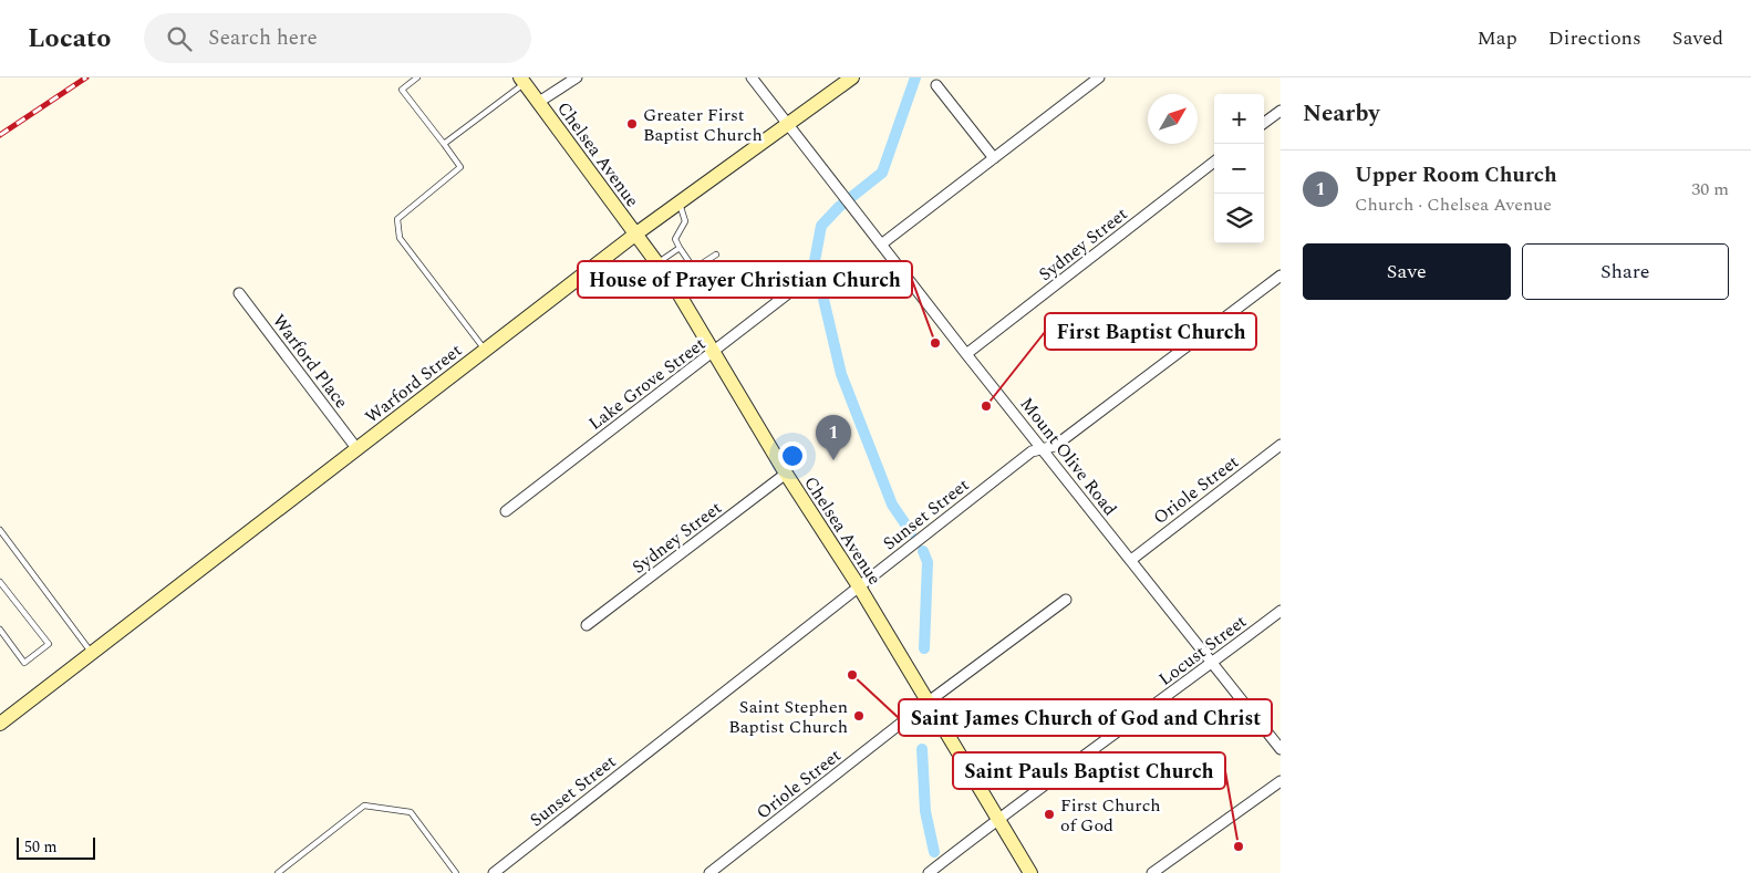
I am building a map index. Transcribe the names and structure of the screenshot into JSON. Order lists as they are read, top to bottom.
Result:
{
  "streets": {
    "main road": ["Chelsea Avenue", "Warford Street"],
    "street": [
      "Sydney Street",
      "Warford Place",
      "Lake Grove Street",
      "Mount Olive Road",
      "Oriole Street",
      "Sunset Street",
      "Locust Street"
    ]
  },
  "crossings": [
    ["Chelsea Avenue", "Sydney Street"],
    ["Chelsea Avenue", "Warford Street"],
    ["Chelsea Avenue", "Lake Grove Street"],
    ["Chelsea Avenue", "Oriole Street"],
    ["Chelsea Avenue", "Sunset Street"],
    ["Chelsea Avenue", "Locust Street"],
    ["Sydney Street", "Mount Olive Road"],
    ["Warford Place", "Warford Street"],
    ["Warford Street", "Mount Olive Road"],
    ["Mount Olive Road", "Oriole Street"],
    ["Mount Olive Road", "Sunset Street"],
    ["Mount Olive Road", "Locust Street"]
  ],
  "places": [
    "Greater First Baptist Church",
    "House of Prayer Christian Church",
    "First Baptist Church",
    "Saint James Church of God and Christ",
    "Saint Stephen Baptist Church",
    "First Church of God",
    "Saint Pauls Baptist Church"
  ],
  "scale_bar": "50 m",
  "north": "top right",
  "page": {
    "header": "Locato",
    "search": "Search here",
    "nav": ["Map", "Directions", "Saved"],
    "heading": "Nearby",
    "map_buttons": ["+", "−"],
    "list": [
      {
        "mark": "1",
        "name": "Upper Room Church",
        "note": "Church · Chelsea Avenue",
        "value": "30 m"
      }
    ],
    "buttons": ["Save", "Share"],
    "pins": "1",
    "scale": "50 m"
  }
}
